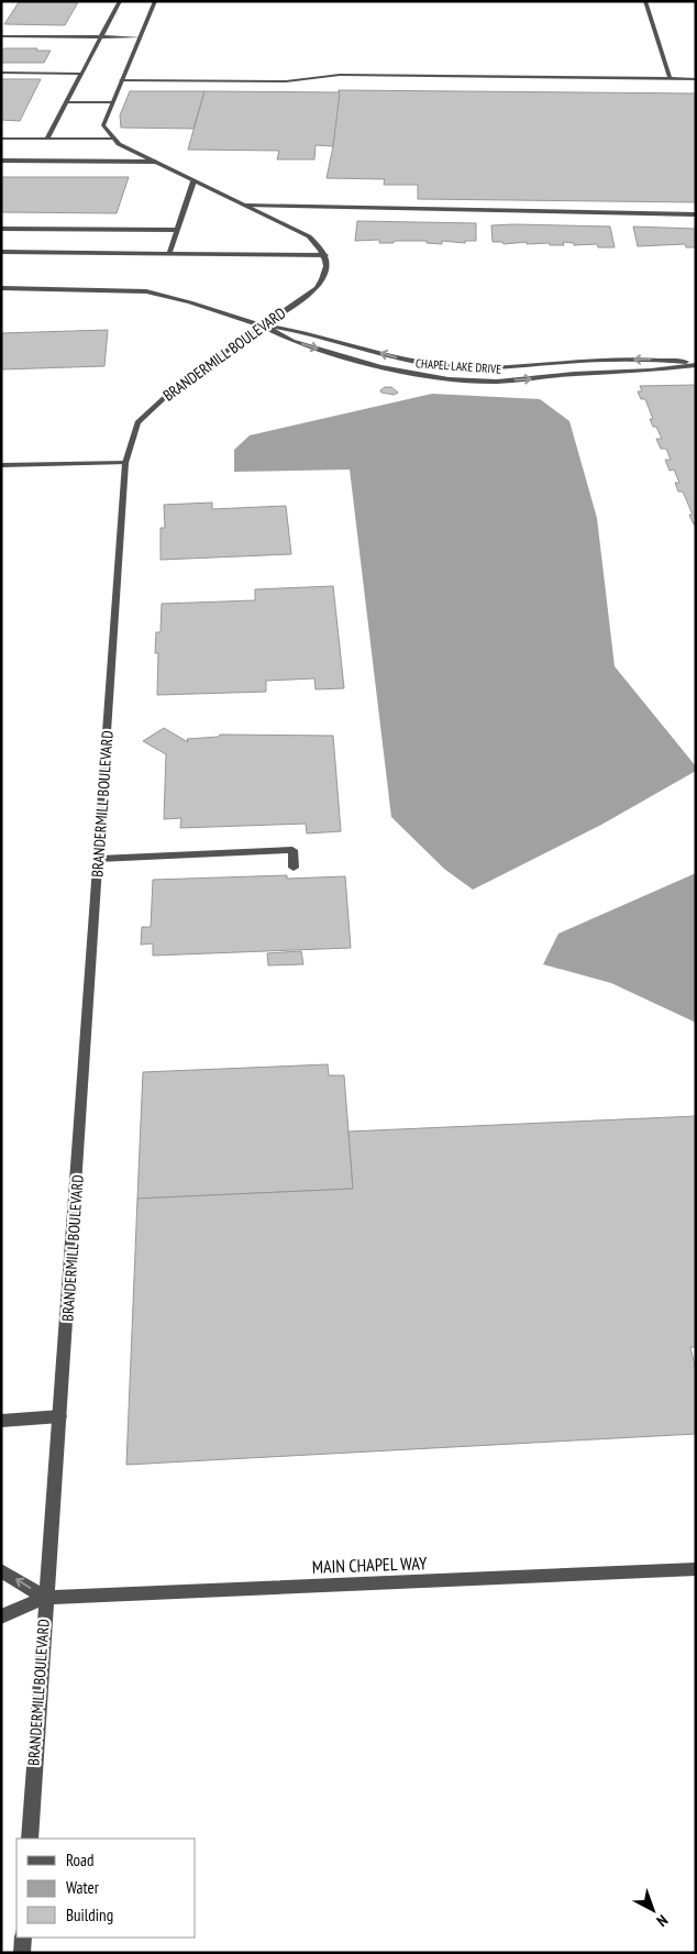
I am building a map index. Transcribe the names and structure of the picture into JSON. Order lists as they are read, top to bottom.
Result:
{
  "streets": {
    "street": ["BRANDERMILL BOULEVARD", "CHAPEL LAKE DRIVE", "MAIN CHAPEL WAY"]
  },
  "crossings": [
    ["BRANDERMILL BOULEVARD", "CHAPEL LAKE DRIVE"],
    ["BRANDERMILL BOULEVARD", "MAIN CHAPEL WAY"]
  ],
  "legend": ["Road", "Water", "Building"],
  "north": "bottom right"
}
